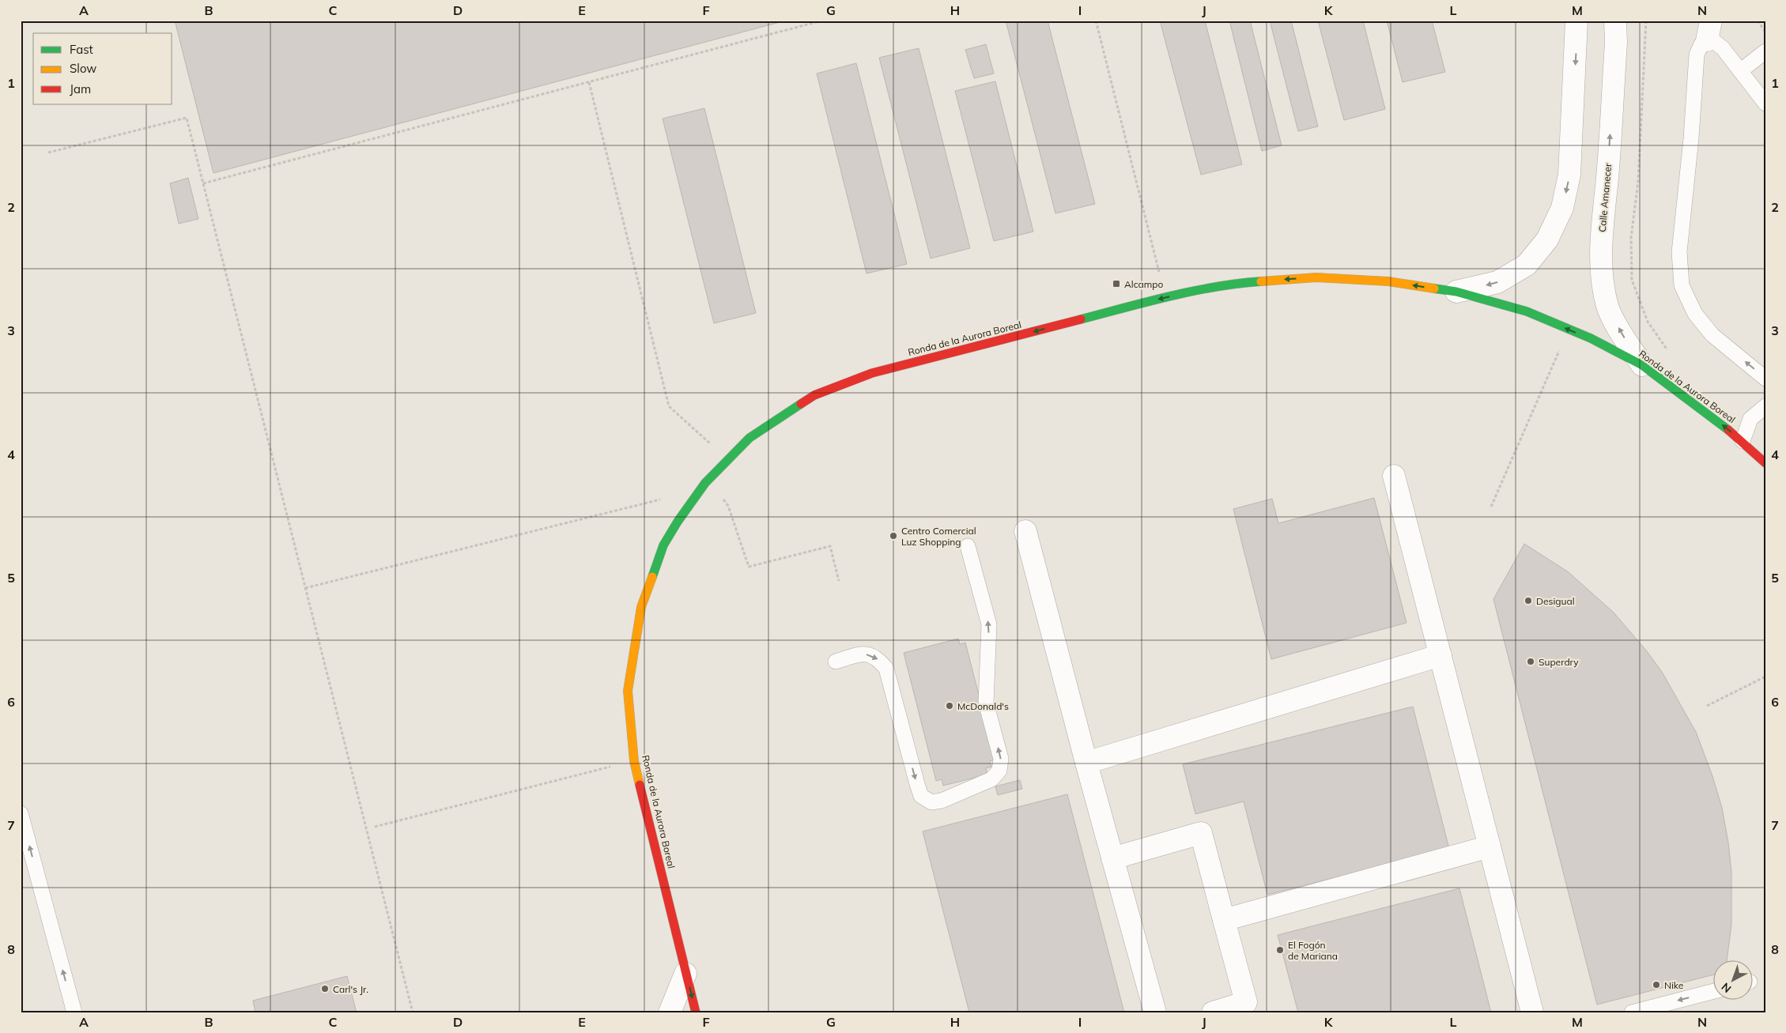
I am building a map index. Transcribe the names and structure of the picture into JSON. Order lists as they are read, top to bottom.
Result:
{
  "streets": {
    "street": ["Calle Amanecer", "Ronda de la Aurora Boreal"]
  },
  "crossings": [
    ["Calle Amanecer", "Ronda de la Aurora Boreal"]
  ],
  "one_way": ["Calle Amanecer", "Ronda de la Aurora Boreal"],
  "places": {
    "transit": ["Alcampo"],
    "other": [
      "Centro Comercial Luz Shopping",
      "Desigual",
      "Superdry",
      "McDonald's",
      "El Fogón de Mariana",
      "Nike",
      "Carl's Jr."
    ]
  },
  "legend": ["Fast", "Slow", "Jam"],
  "north": "bottom left",
  "grid": {
    "columns": [
      "A",
      "B",
      "C",
      "D",
      "E",
      "F",
      "G",
      "H",
      "I",
      "J",
      "K",
      "L",
      "M",
      "N"
    ],
    "rows": [
      "1",
      "2",
      "3",
      "4",
      "5",
      "6",
      "7",
      "8"
    ]
  }
}
